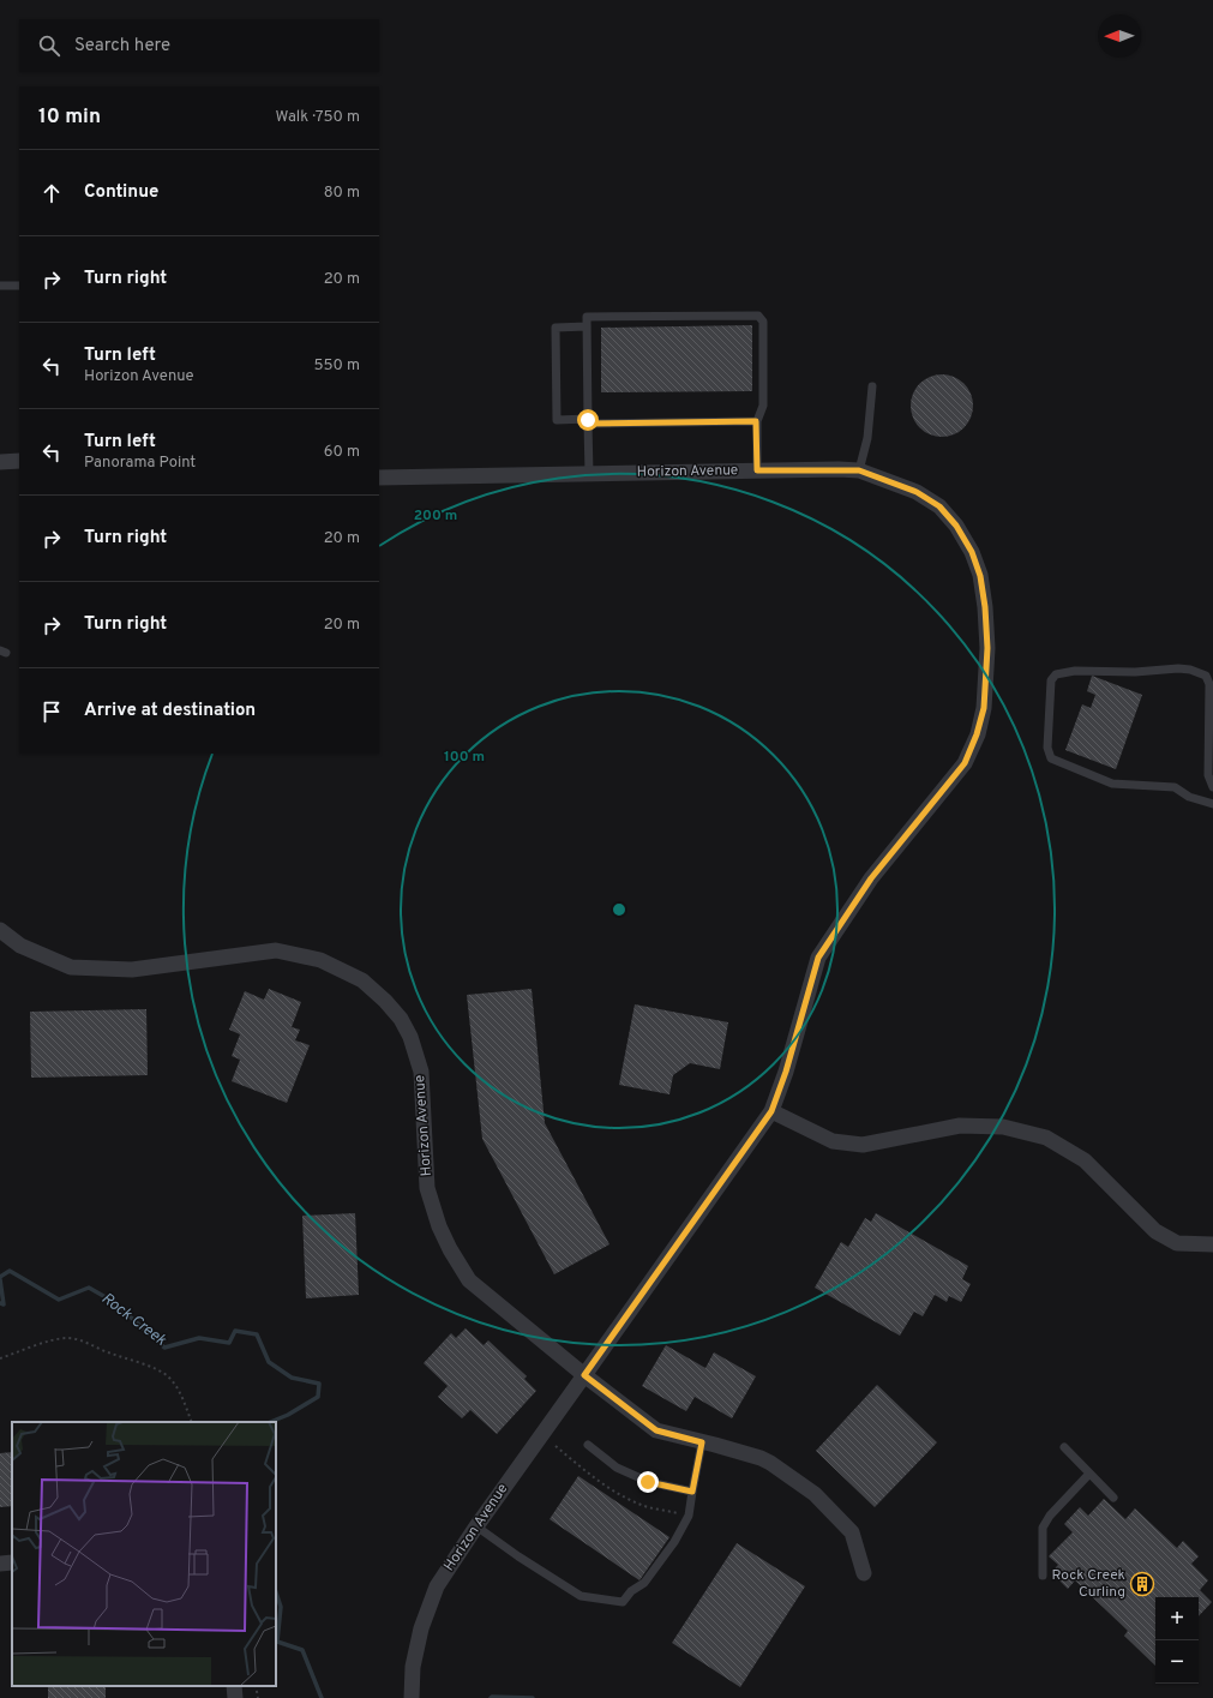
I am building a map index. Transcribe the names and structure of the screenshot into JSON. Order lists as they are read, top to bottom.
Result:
{
  "streets": {
    "street": ["Horizon Avenue"]
  },
  "water": ["Rock Creek"],
  "places": {
    "building": ["Rock Creek Curling"]
  },
  "north": "left",
  "page": {
    "search": "Search here",
    "heading": ["10 min", "Walk · 750 m"],
    "list": [
      ["Continue", "80 m"],
      ["Turn right", "20 m"],
      ["Turn left", "Horizon Avenue", "550 m"],
      ["Turn left", "Panorama Point", "60 m"],
      ["Turn right", "20 m"],
      ["Turn right", "20 m"],
      "Arrive at destination"
    ],
    "map_buttons": ["+", "−"]
  },
  "rings": ["200 m", "100 m"]
}
